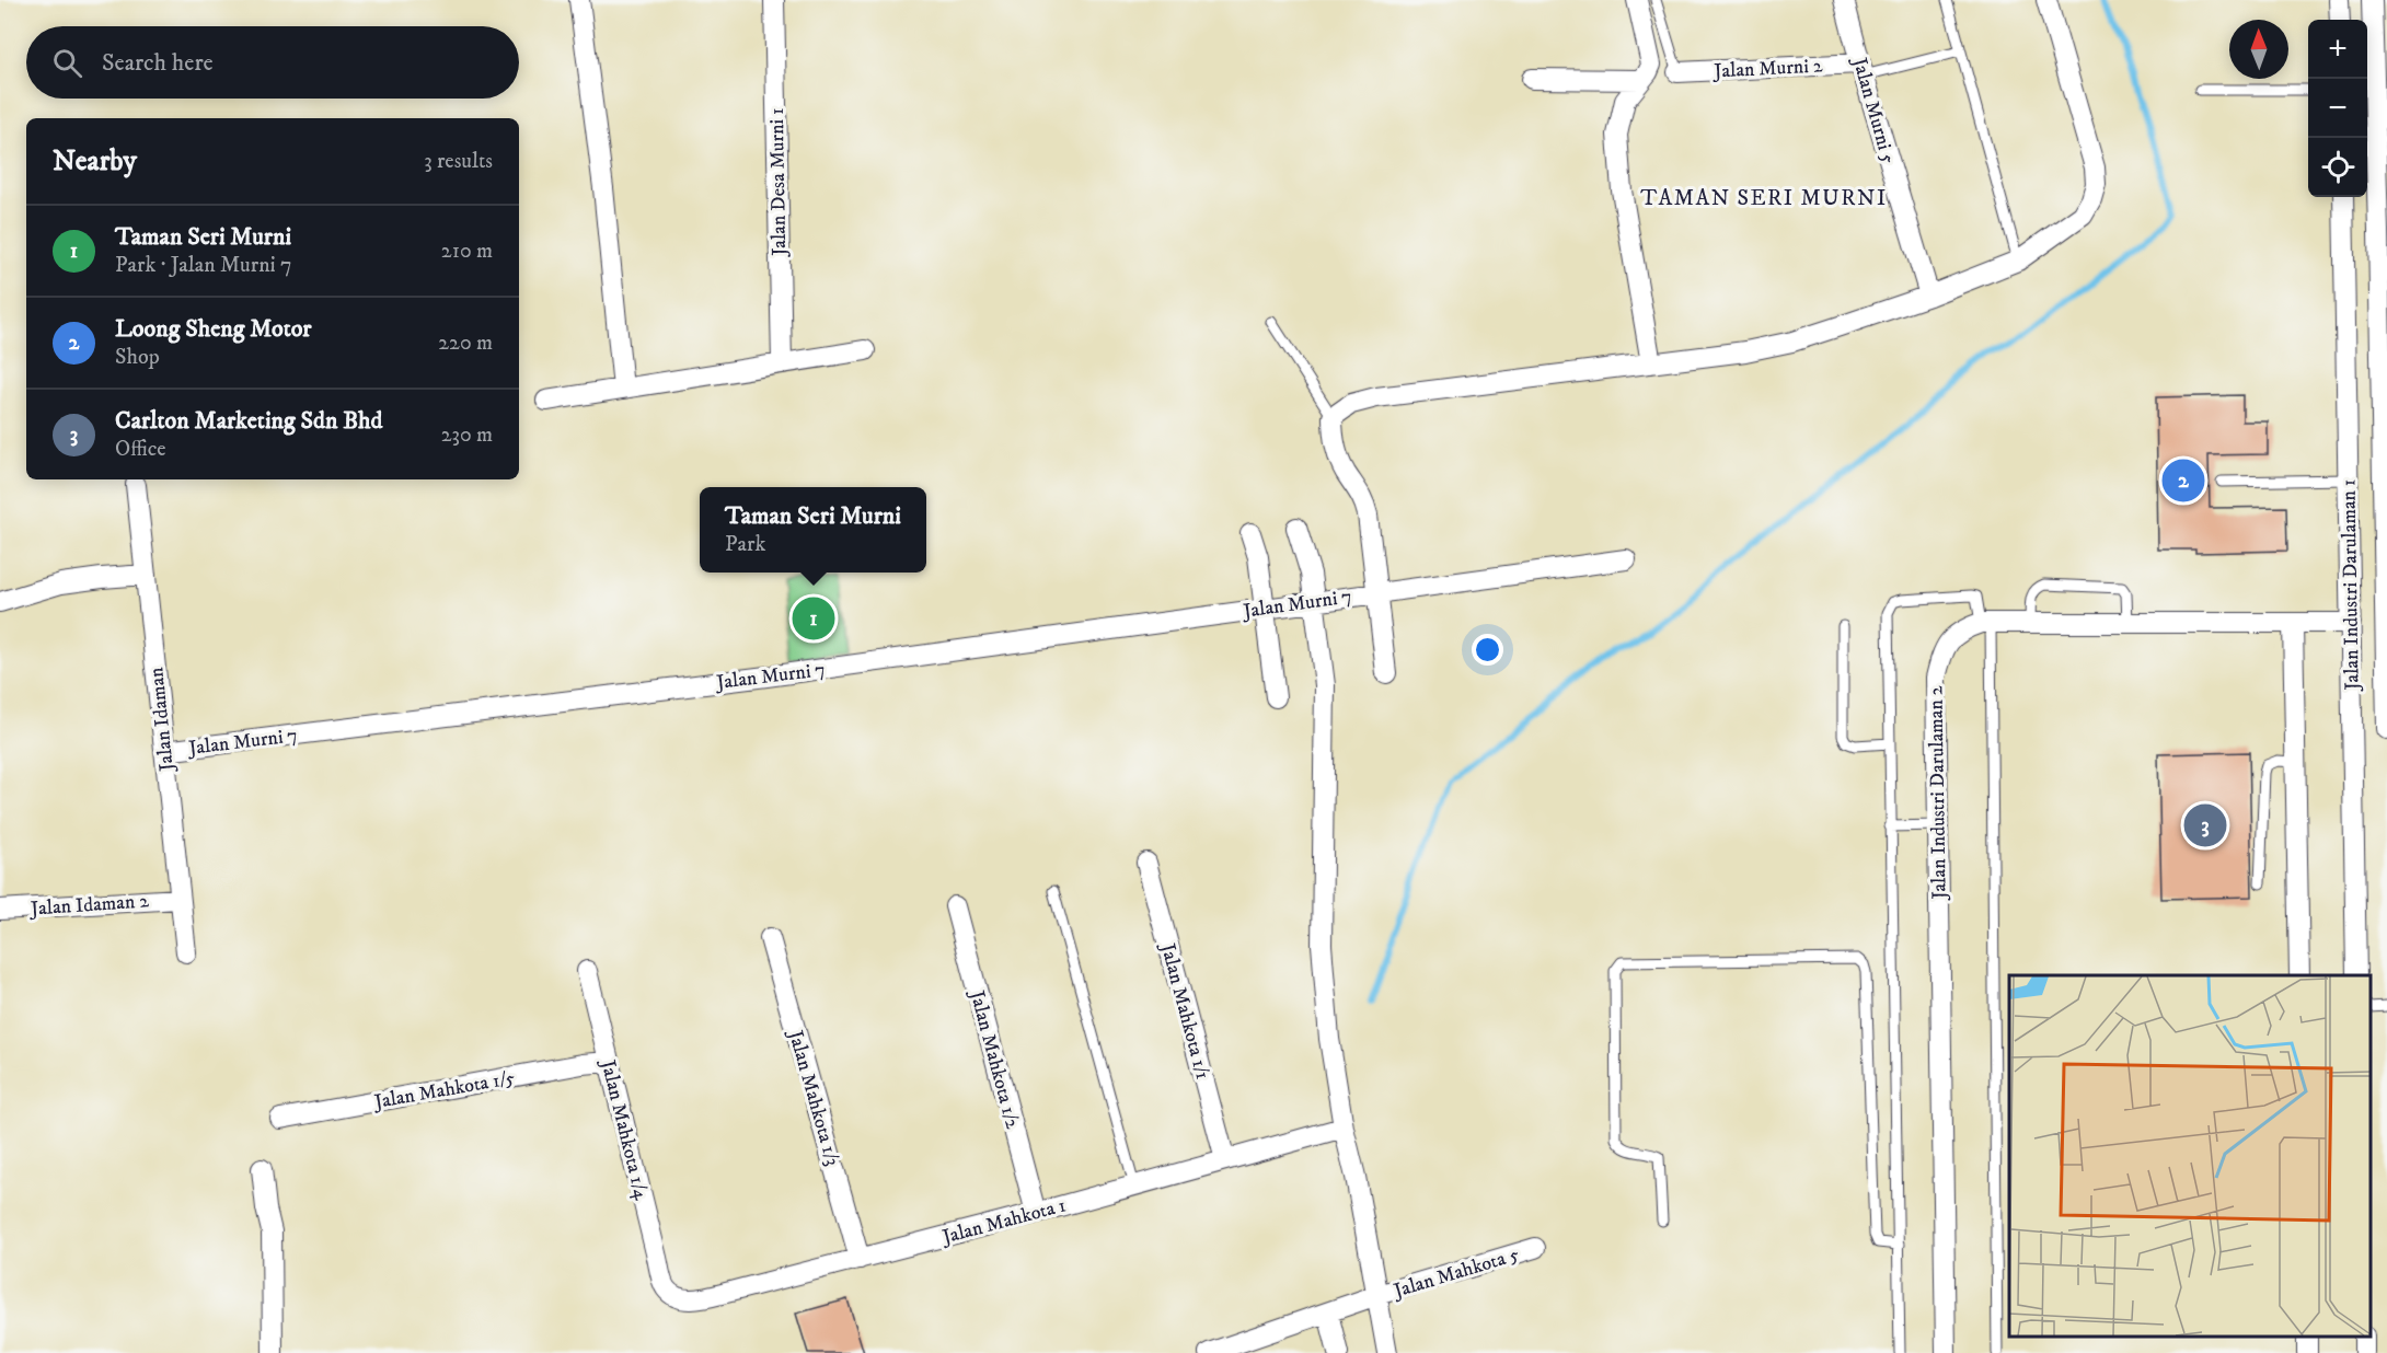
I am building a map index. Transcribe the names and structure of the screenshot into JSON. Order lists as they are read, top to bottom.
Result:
{
  "streets": {
    "street": [
      "Jalan Murni 2",
      "Jalan Murni 5",
      "Jalan Desa Murni 1",
      "Jalan Industri Darulaman 1",
      "Jalan Murni 7",
      "Jalan Idaman",
      "Jalan Industri Darulaman 2",
      "Jalan Idaman 2",
      "Jalan Mahkota 1/1",
      "Jalan Mahkota 1/2",
      "Jalan Mahkota 1/5",
      "Jalan Mahkota 1/3",
      "Jalan Mahkota 1/4",
      "Jalan Mahkota 1",
      "Jalan Mahkota 5"
    ]
  },
  "crossings": [
    ["Jalan Murni 2", "Jalan Murni 5"],
    ["Jalan Murni 7", "Jalan Idaman"],
    ["Jalan Idaman", "Jalan Idaman 2"],
    ["Jalan Mahkota 1/1", "Jalan Mahkota 1"],
    ["Jalan Mahkota 1/2", "Jalan Mahkota 1"],
    ["Jalan Mahkota 1/5", "Jalan Mahkota 1/4"],
    ["Jalan Mahkota 1/3", "Jalan Mahkota 1"],
    ["Jalan Mahkota 1/4", "Jalan Mahkota 1"]
  ],
  "districts": ["TAMAN SERI MURNI"],
  "north": "top",
  "page": {
    "map_buttons": ["+", "−"],
    "search": "Search here",
    "heading": ["Nearby", "3 results"],
    "list": [
      {
        "mark": "1",
        "name": "Taman Seri Murni",
        "note": "Park · Jalan Murni 7",
        "value": "210 m"
      },
      {
        "mark": "2",
        "name": "Loong Sheng Motor",
        "note": "Shop",
        "value": "220 m"
      },
      {
        "mark": "3",
        "name": "Carlton Marketing Sdn Bhd",
        "note": "Office",
        "value": "230 m"
      }
    ],
    "pins": ["2", "1", "3"],
    "popup": ["Taman Seri Murni", "Park"]
  }
}
